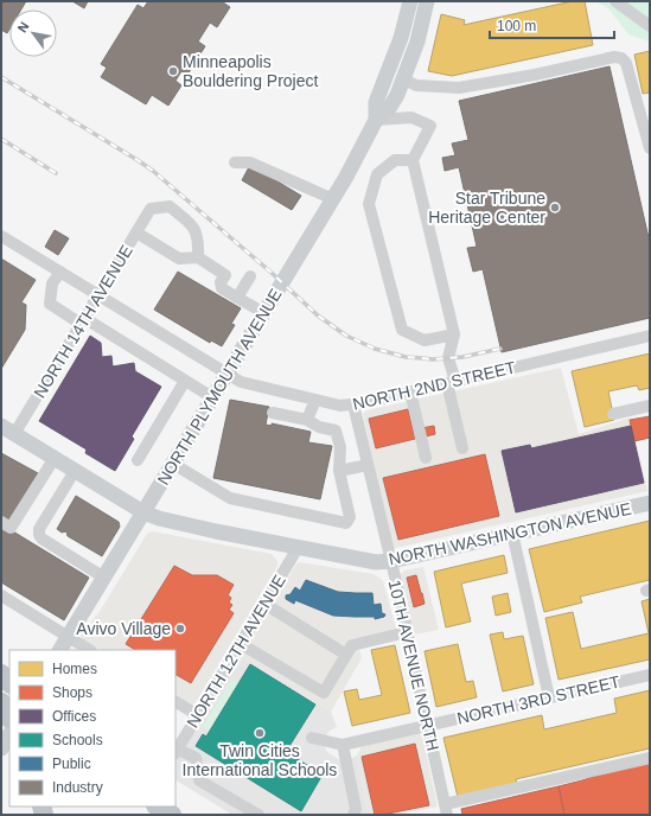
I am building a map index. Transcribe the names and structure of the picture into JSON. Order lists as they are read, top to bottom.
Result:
{
  "streets": {
    "main road": ["NORTH PLYMOUTH AVENUE", "NORTH WASHINGTON AVENUE"],
    "street": [
      "NORTH 14TH AVENUE",
      "NORTH 2ND STREET",
      "NORTH 12TH AVENUE",
      "10TH AVENUE NORTH",
      "NORTH 3RD STREET"
    ]
  },
  "crossings": [
    ["NORTH 14TH AVENUE", "NORTH 2ND STREET"],
    ["NORTH 14TH AVENUE", "NORTH WASHINGTON AVENUE"],
    ["NORTH 2ND STREET", "NORTH PLYMOUTH AVENUE"],
    ["NORTH 2ND STREET", "10TH AVENUE NORTH"],
    ["NORTH PLYMOUTH AVENUE", "NORTH WASHINGTON AVENUE"],
    ["NORTH WASHINGTON AVENUE", "NORTH 12TH AVENUE"],
    ["NORTH WASHINGTON AVENUE", "10TH AVENUE NORTH"],
    ["10TH AVENUE NORTH", "NORTH 3RD STREET"]
  ],
  "places": [
    "Minneapolis Bouldering Project",
    "Star Tribune Heritage Center",
    "Avivo Village",
    "Twin Cities International Schools"
  ],
  "legend": [
    "Homes",
    "Shops",
    "Offices",
    "Schools",
    "Public",
    "Industry"
  ],
  "scale_bar": "100 m",
  "north": "top left"
}
